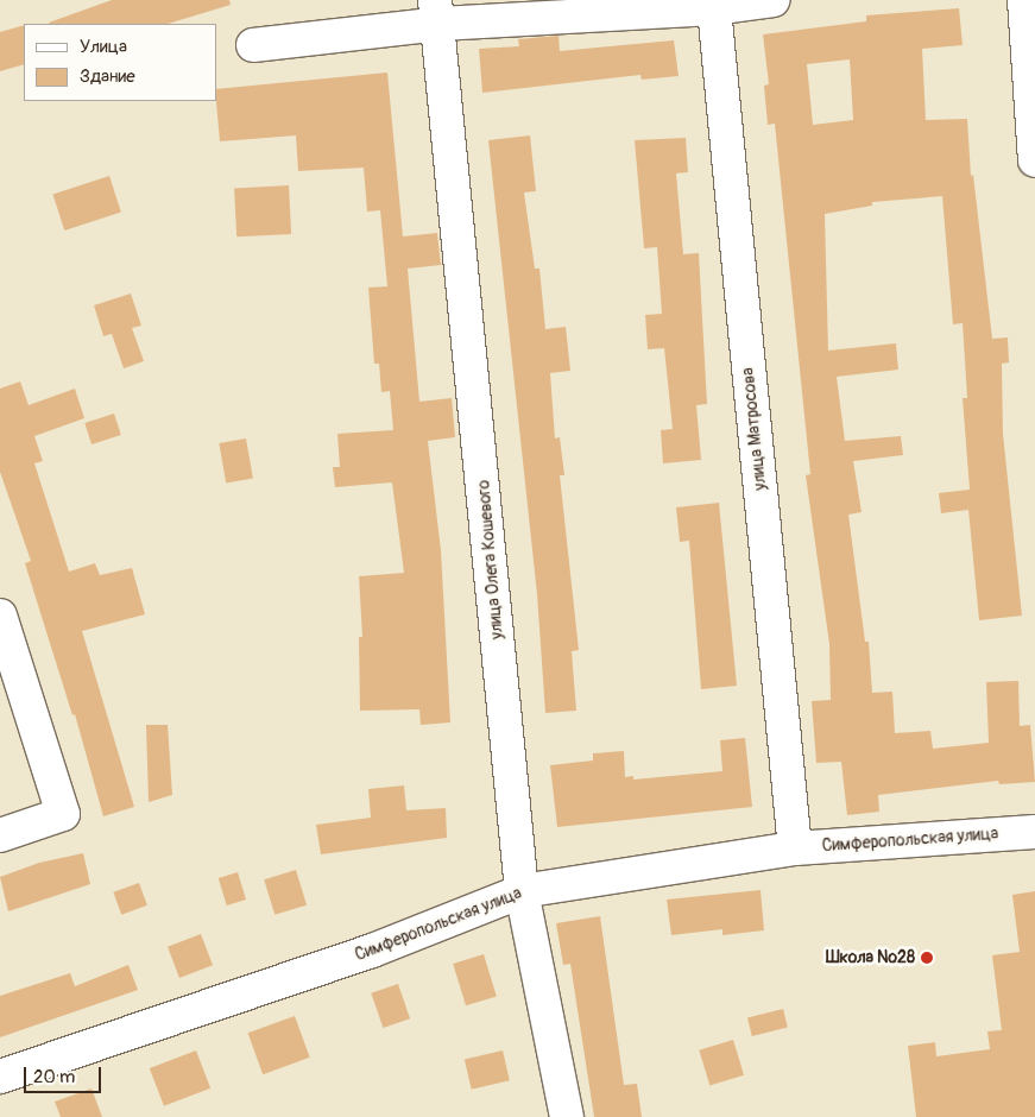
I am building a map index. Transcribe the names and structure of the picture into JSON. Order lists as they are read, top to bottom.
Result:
{
  "streets": {
    "street": ["улица Матросова", "улица Олега Кошевого", "Симферопольская улица"]
  },
  "crossings": [
    ["улица Матросова", "Симферопольская улица"],
    ["улица Олега Кошевого", "Симферопольская улица"]
  ],
  "places": ["Школа №28"],
  "legend": ["Улица", "Здание"],
  "scale_bar": "20 m"
}
